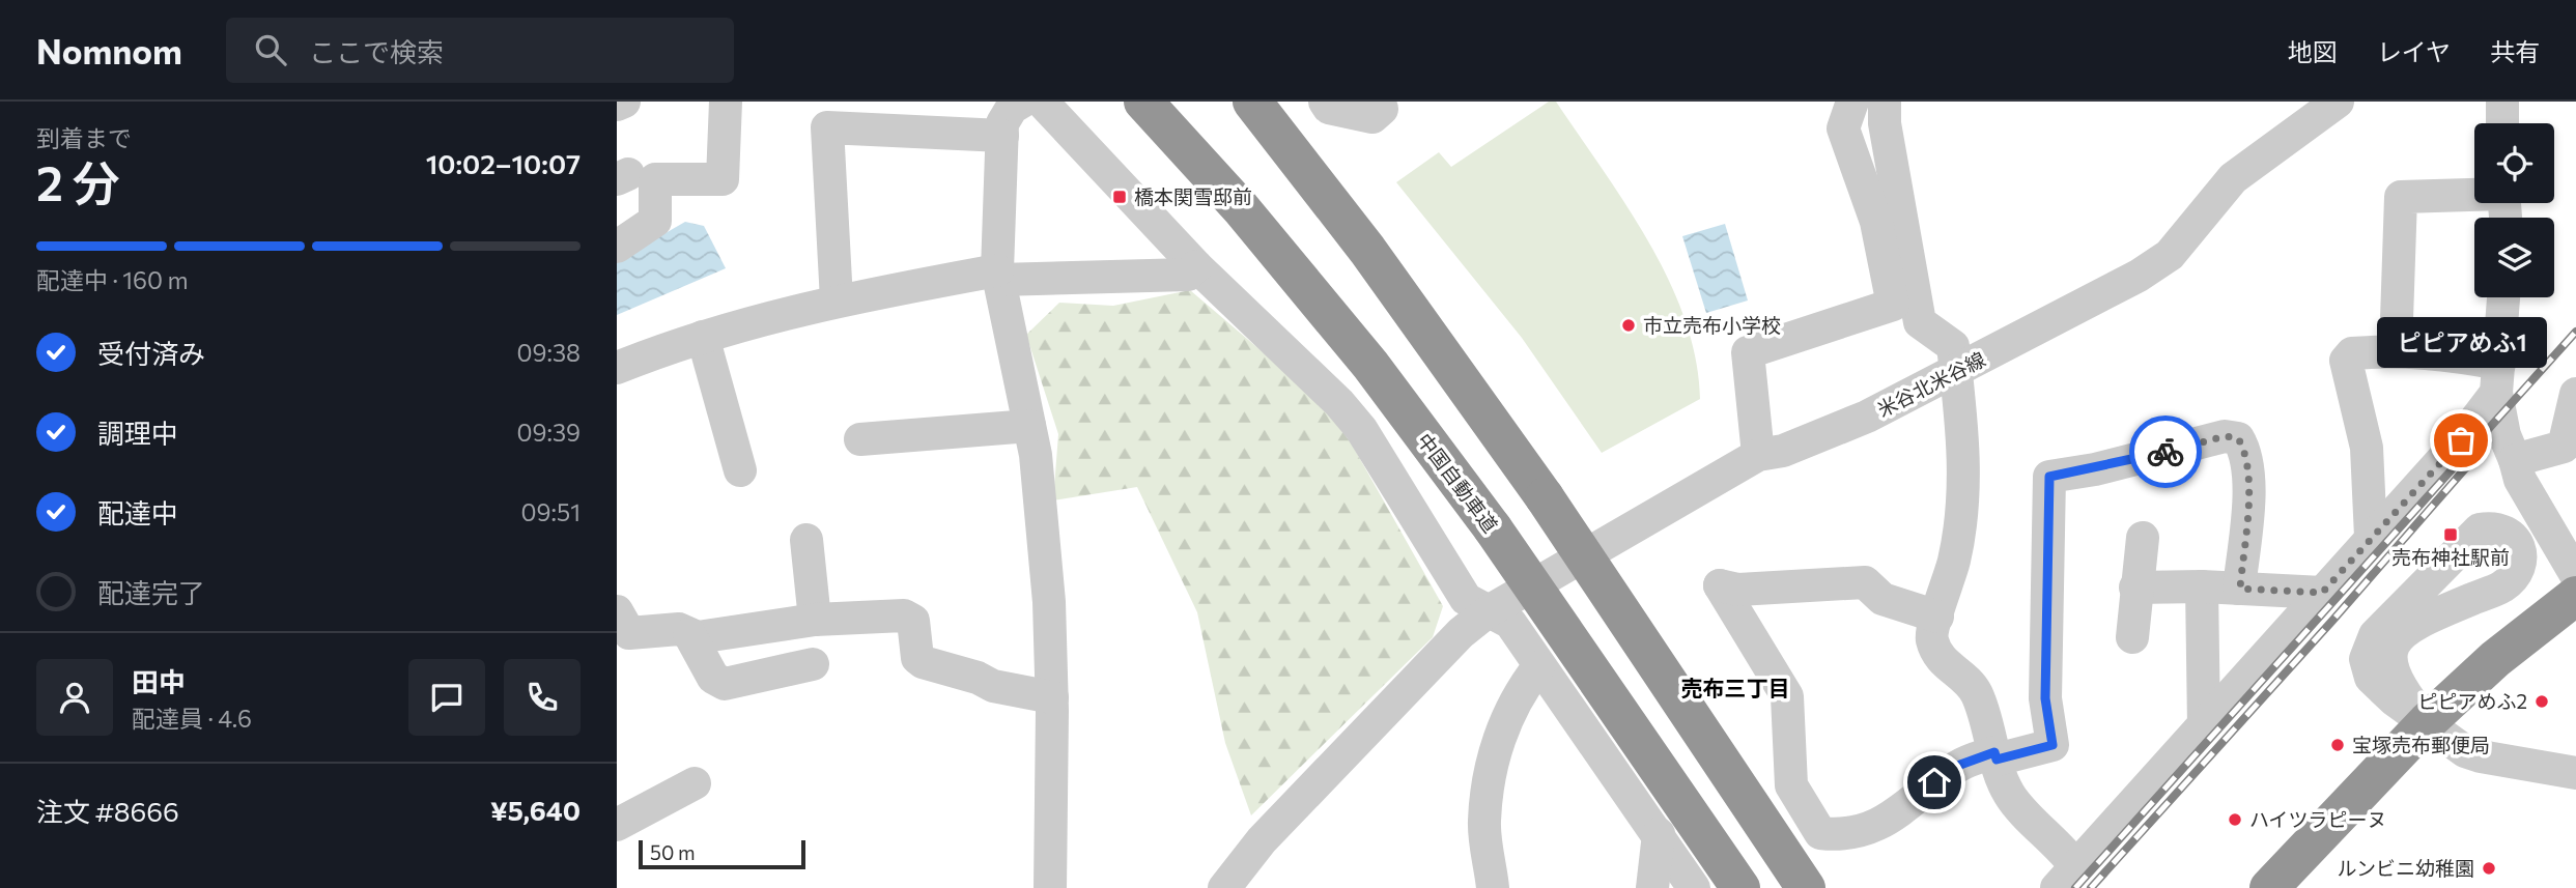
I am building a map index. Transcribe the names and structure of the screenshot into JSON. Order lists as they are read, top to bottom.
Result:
{
  "streets": {
    "highway": ["中国自動車道"],
    "street": ["米谷北米谷線"]
  },
  "districts": ["売布三丁目"],
  "places": {
    "transit": ["橋本関雪邸前", "売布神社駅前"],
    "other": [
      "市立売布小学校",
      "ピピアめふ1",
      "ピピアめふ2",
      "宝塚売布郵便局",
      "ハイツラピーヌ",
      "ルンビニ幼稚園"
    ]
  },
  "scale_bar": "50 m",
  "page": {
    "header": "Nomnom",
    "search": "ここで検索",
    "nav": ["地図", "レイヤ", "共有"],
    "heading": ["2 分", "到着まで", "10:02–10:07"],
    "panel": [
      "田中",
      "配達員 · 4.6",
      "注文 #8666",
      "¥5,640"
    ],
    "bar": "配達中 · 160 m",
    "list": [
      ["受付済み", "09:38"],
      ["調理中", "09:39"],
      ["配達中", "09:51"],
      "配達完了"
    ],
    "bubble": "ピピアめふ1",
    "scale": "50 m"
  }
}
